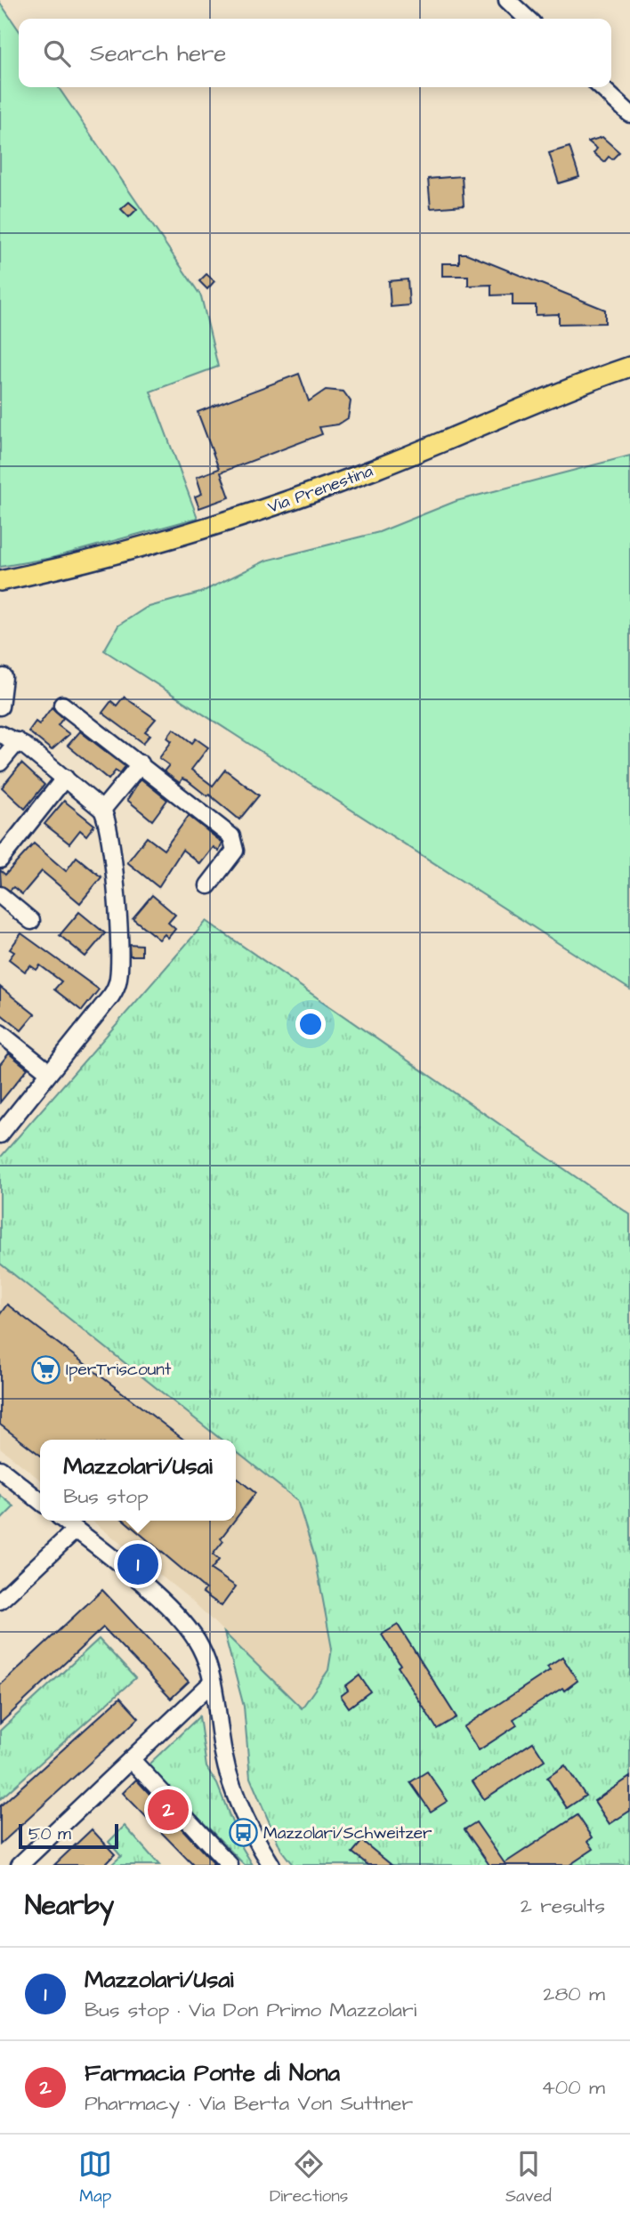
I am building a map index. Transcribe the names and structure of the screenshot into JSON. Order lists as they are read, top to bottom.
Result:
{
  "streets": {
    "main road": ["Via Prenestina"]
  },
  "places": {
    "supermarket": ["IperTriscount"],
    "bus stop": ["Mazzolari/Schweitzer"]
  },
  "scale_bar": "50 m",
  "page": {
    "search": "Search here",
    "popup": ["Mazzolari/Usai", "Bus stop"],
    "pins": ["1", "2"],
    "scale": "50 m",
    "heading": ["Nearby", "2 results"],
    "list": [
      {
        "mark": "1",
        "name": "Mazzolari/Usai",
        "note": "Bus stop · Via Don Primo Mazzolari",
        "value": "280 m"
      },
      {
        "mark": "2",
        "name": "Farmacia Ponte di Nona",
        "note": "Pharmacy · Via Berta Von Suttner",
        "value": "400 m"
      }
    ],
    "nav": ["Map", "Directions", "Saved"]
  }
}
